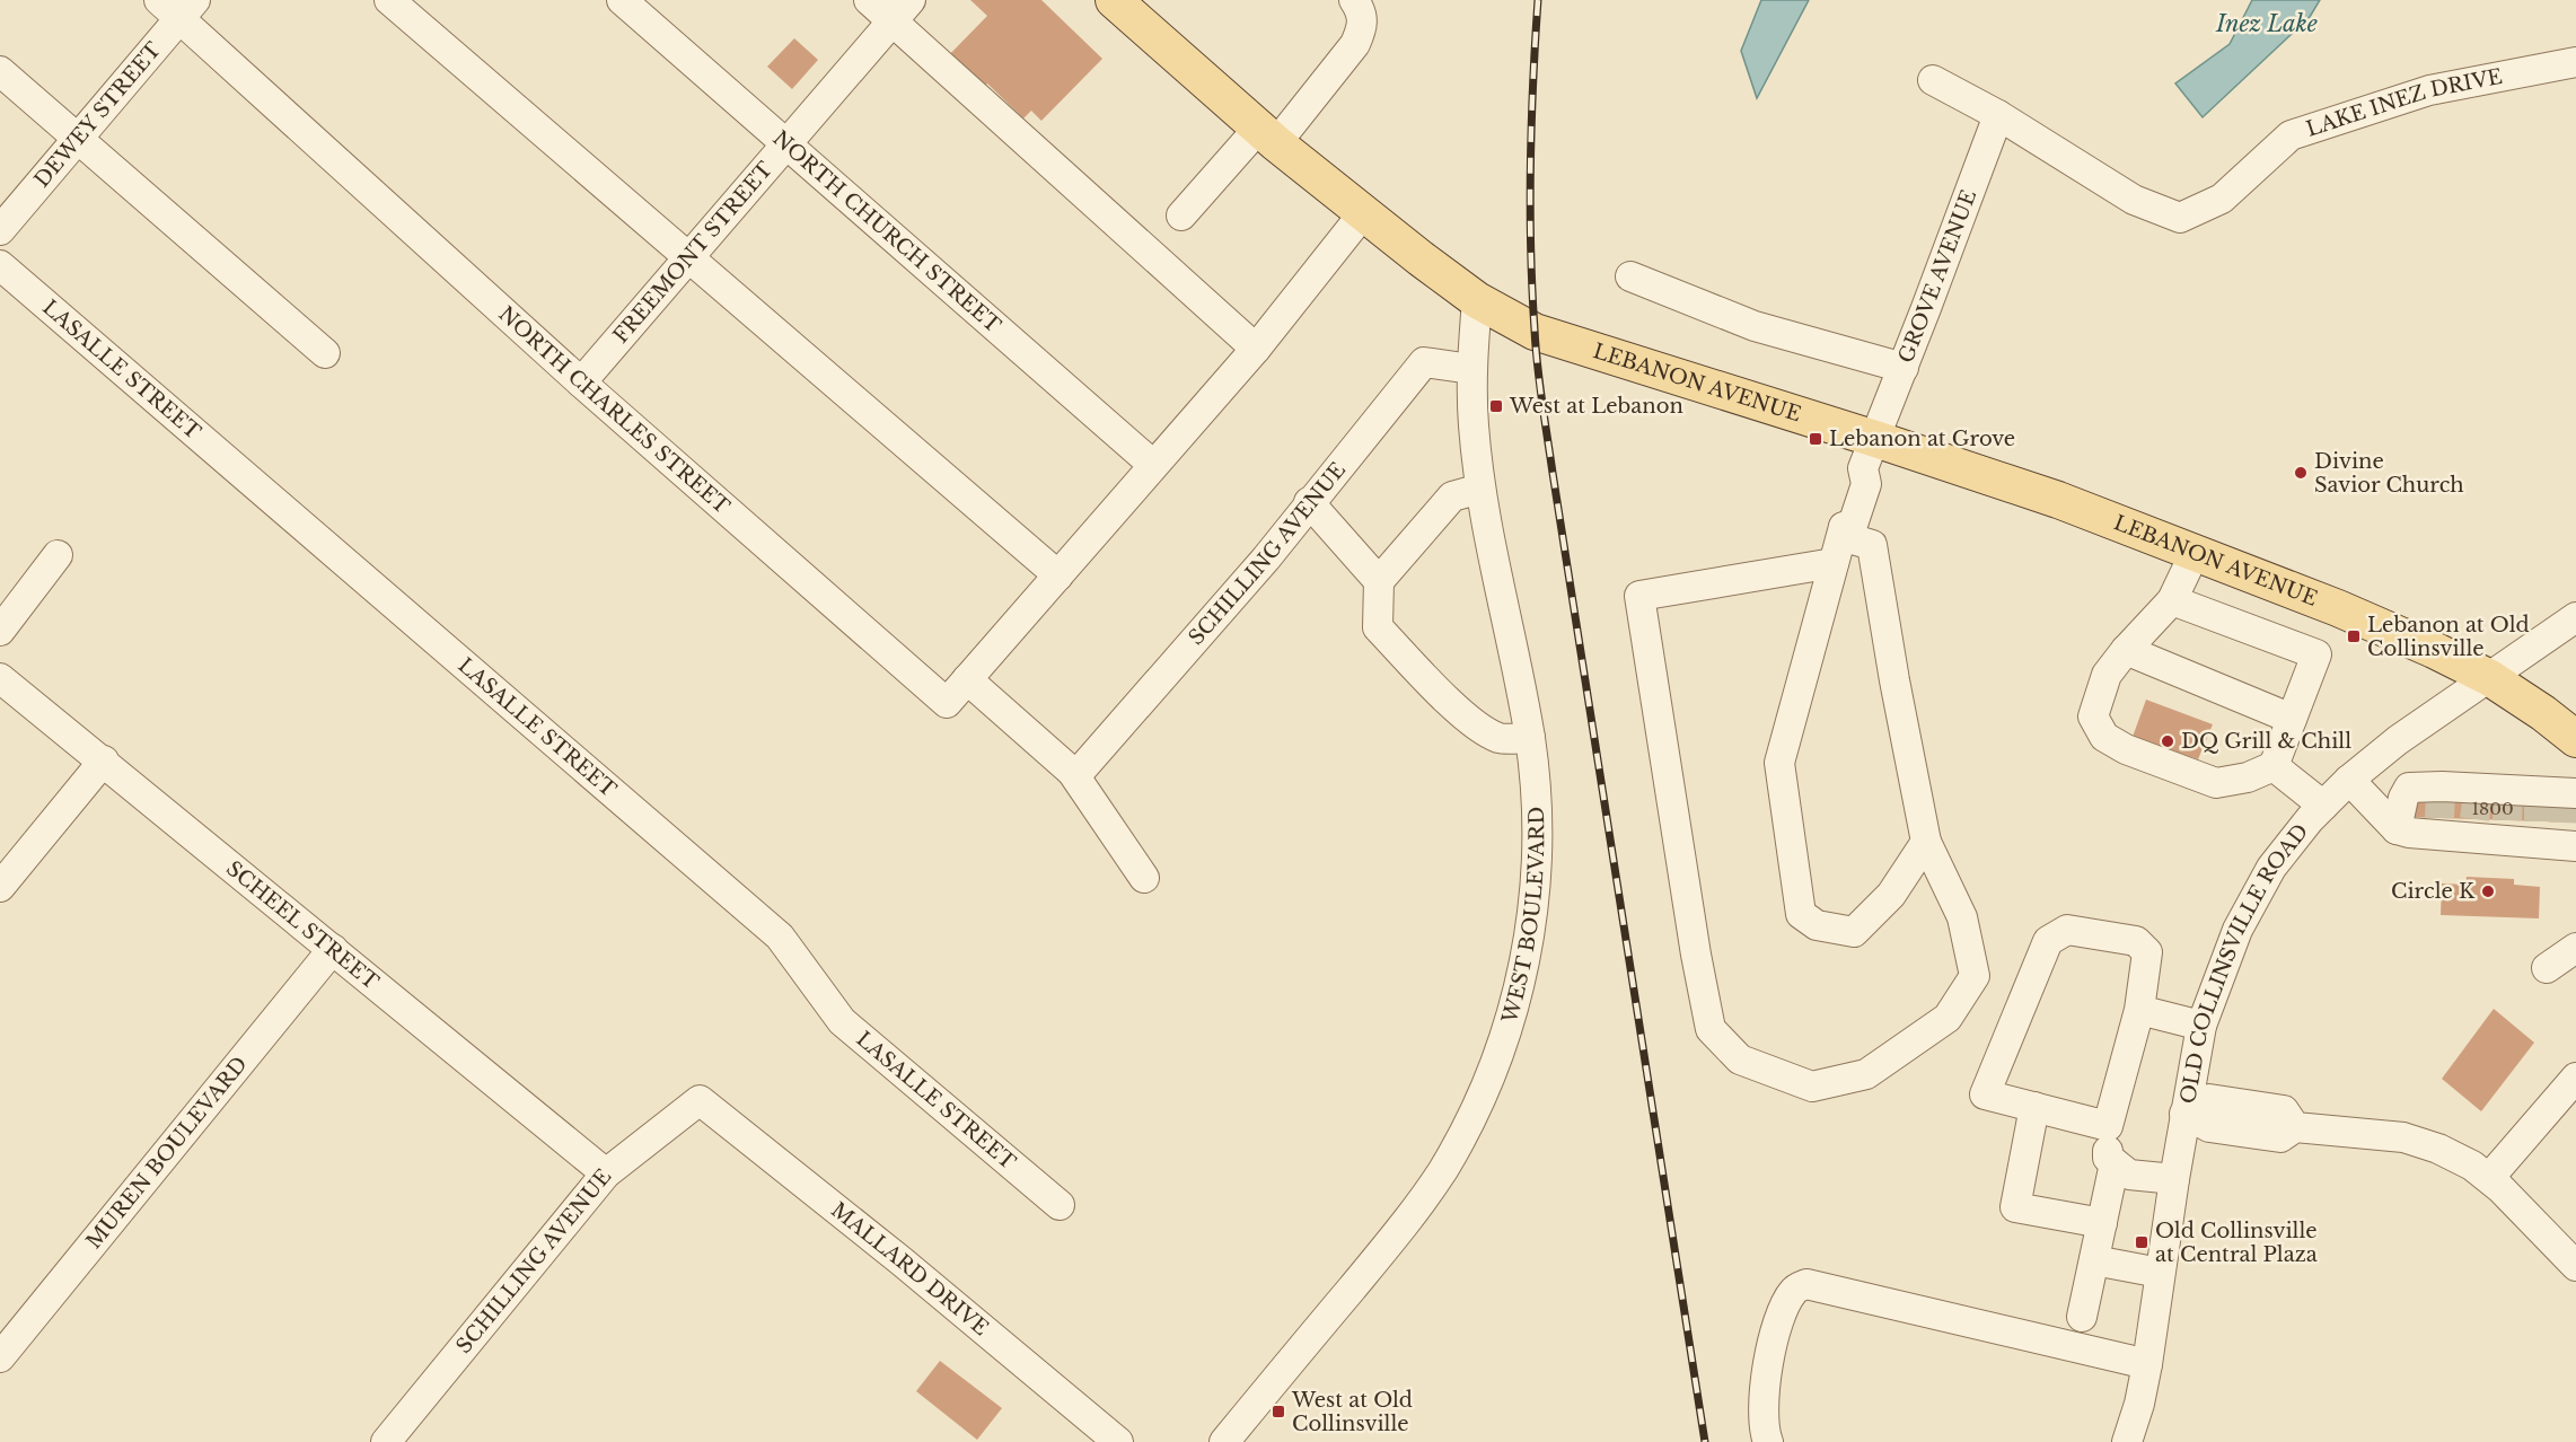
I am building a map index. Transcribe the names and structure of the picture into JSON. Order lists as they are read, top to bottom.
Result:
{
  "streets": {
    "main road": ["LEBANON AVENUE"],
    "street": [
      "LAKE INEZ DRIVE",
      "DEWEY STREET",
      "NORTH CHURCH STREET",
      "FREEMONT STREET",
      "GROVE AVENUE",
      "LASALLE STREET",
      "NORTH CHARLES STREET",
      "SCHILLING AVENUE",
      "WEST BOULEVARD",
      "SCHEEL STREET",
      "OLD COLLINSVILLE ROAD",
      "MUREN BOULEVARD",
      "MALLARD DRIVE"
    ]
  },
  "crossings": [
    ["LAKE INEZ DRIVE", "GROVE AVENUE"],
    ["DEWEY STREET", "NORTH CHARLES STREET"],
    ["NORTH CHURCH STREET", "FREEMONT STREET"],
    ["FREEMONT STREET", "NORTH CHARLES STREET"],
    ["GROVE AVENUE", "LEBANON AVENUE"],
    ["LEBANON AVENUE", "WEST BOULEVARD"],
    ["LEBANON AVENUE", "OLD COLLINSVILLE ROAD"],
    ["SCHILLING AVENUE", "WEST BOULEVARD"],
    ["SCHILLING AVENUE", "SCHEEL STREET"],
    ["SCHILLING AVENUE", "MALLARD DRIVE"],
    ["SCHEEL STREET", "MUREN BOULEVARD"]
  ],
  "water": ["Inez Lake"],
  "places": {
    "transit": [
      "West at Lebanon",
      "Lebanon at Grove",
      "Lebanon at Old Collinsville",
      "Old Collinsville at Central Plaza",
      "West at Old Collinsville"
    ],
    "other": ["Divine Savior Church", "DQ Grill & Chill", "Circle K"]
  },
  "house_numbers": ["1800"]
}
